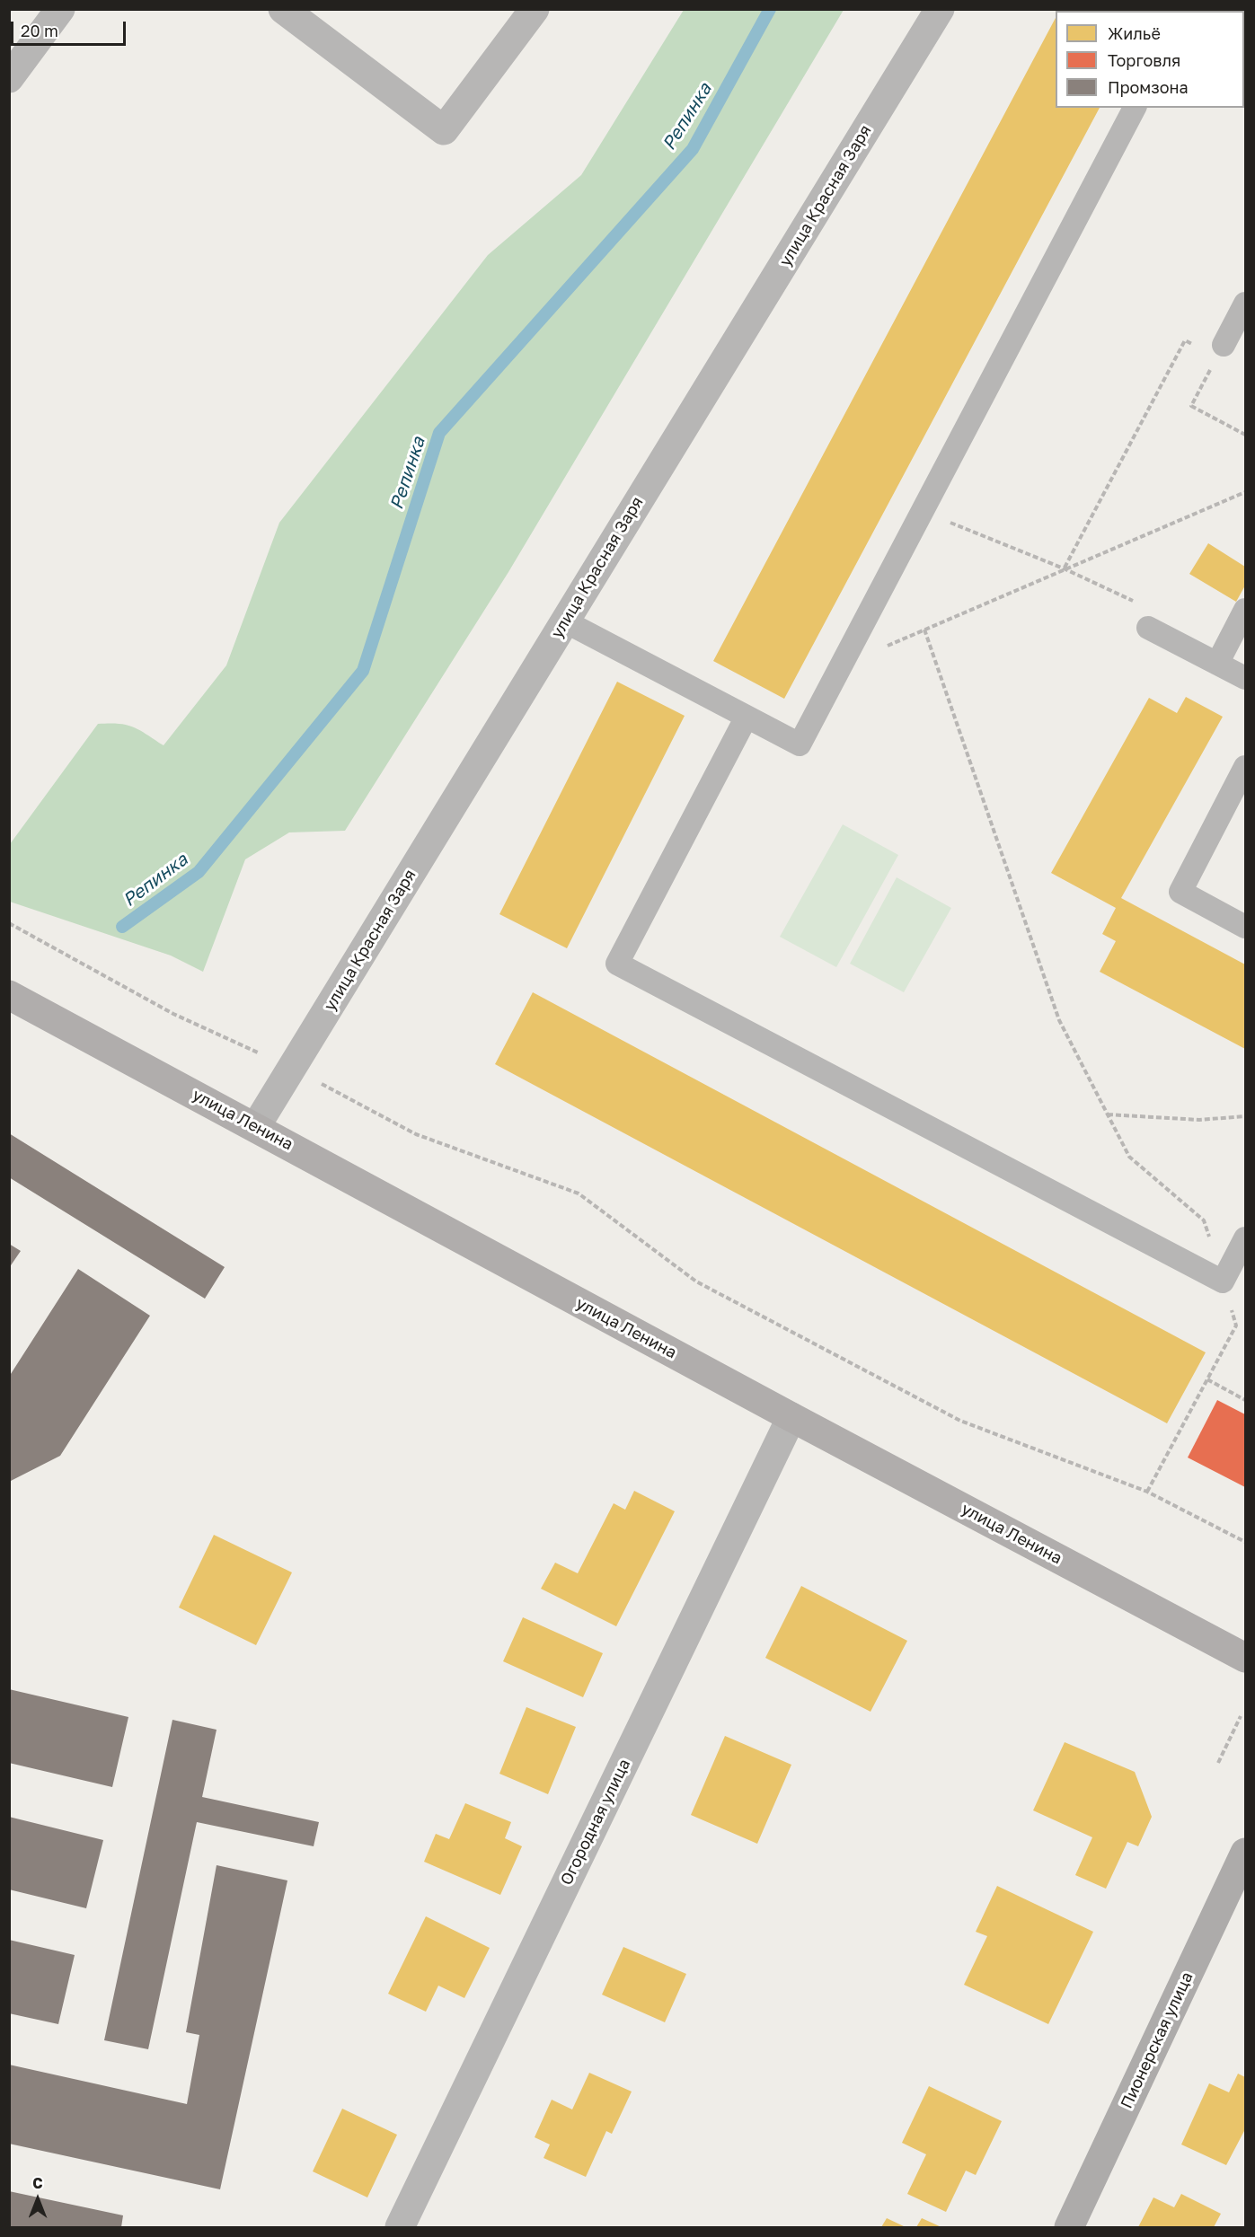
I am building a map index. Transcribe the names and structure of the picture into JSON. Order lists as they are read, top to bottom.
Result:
{
  "streets": {
    "main road": ["улица Ленина"],
    "street": ["улица Красная Заря", "Огородная улица", "Пионерская улица"]
  },
  "crossings": [
    ["улица Красная Заря", "улица Ленина"],
    ["улица Ленина", "Огородная улица"]
  ],
  "water": ["Репинка"],
  "legend": ["Жильё", "Торговля", "Промзона"],
  "scale_bar": "20 m",
  "north": "top"
}
